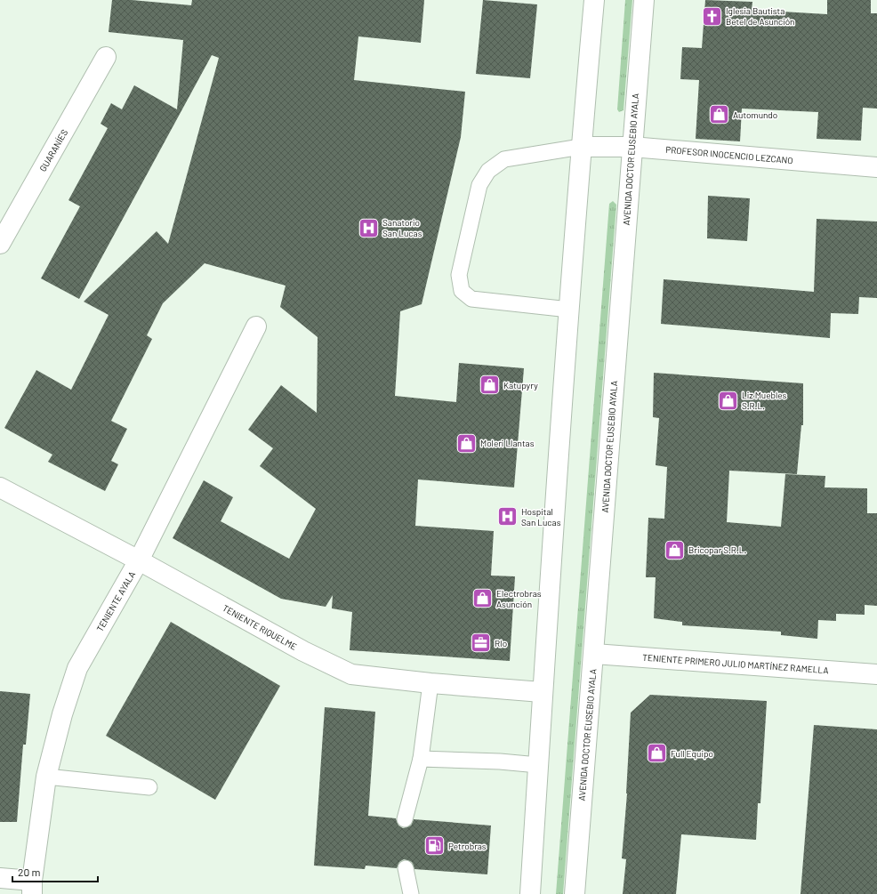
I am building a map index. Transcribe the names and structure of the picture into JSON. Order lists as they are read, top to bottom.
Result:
{
  "streets": {
    "main road": [
      "GUARANÍES",
      "PROFESOR INOCENCIO LEZCANO",
      "AVENIDA DOCTOR EUSEBIO AYALA",
      "TENIENTE AYALA",
      "TENIENTE RIQUELME",
      "TENIENTE PRIMERO JULIO MARTÍNEZ RAMELLA"
    ]
  },
  "crossings": [
    ["PROFESOR INOCENCIO LEZCANO", "AVENIDA DOCTOR EUSEBIO AYALA"],
    ["AVENIDA DOCTOR EUSEBIO AYALA", "TENIENTE PRIMERO JULIO MARTÍNEZ RAMELLA"],
    ["TENIENTE AYALA", "TENIENTE RIQUELME"]
  ],
  "places": {
    "church": ["Iglesia Bautista Betel de Asunción"],
    "shop": [
      "Automundo",
      "Katupyry",
      "Liz Muebles S.R.L.",
      "Moleri Llantas",
      "Bricopar S.R.L.",
      "Electrobras Asunción",
      "Full Equipo"
    ],
    "hospital": ["Sanatorio San Lucas", "Hospital San Lucas"],
    "office": ["RIo"],
    "fuel station": ["Petrobras"]
  },
  "scale_bar": "20 m"
}
